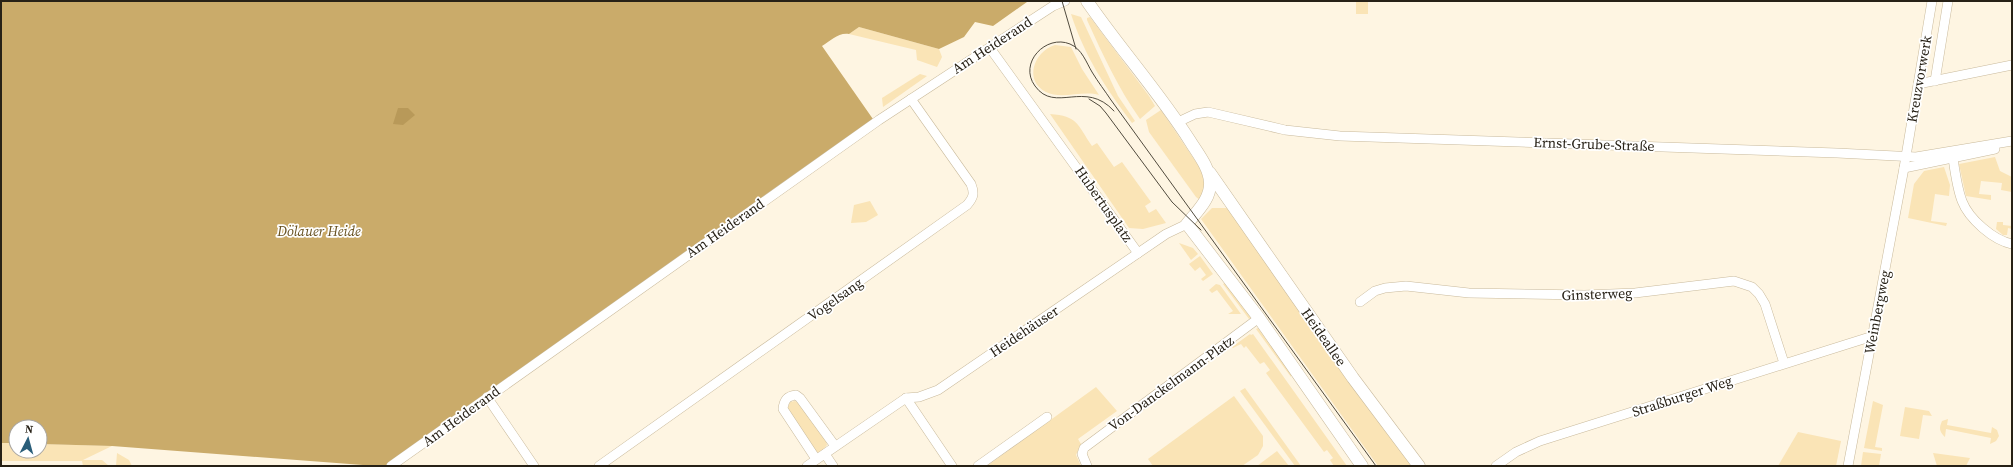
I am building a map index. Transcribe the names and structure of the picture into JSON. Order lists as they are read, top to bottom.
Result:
{
  "streets": {
    "main road": ["Heideallee"],
    "street": [
      "Am Heiderand",
      "Kreuzvorwerk",
      "Ernst-Grube-Straße",
      "Hubertusplatz",
      "Ginsterweg",
      "Vogelsang",
      "Weinbergweg",
      "Heidehäuser",
      "Von-Danckelmann-Platz",
      "Straßburger Weg"
    ]
  },
  "crossings": [
    ["Am Heiderand", "Hubertusplatz"],
    ["Am Heiderand", "Vogelsang"],
    ["Kreuzvorwerk", "Ernst-Grube-Straße"],
    ["Kreuzvorwerk", "Weinbergweg"],
    ["Ernst-Grube-Straße", "Weinbergweg"],
    ["Hubertusplatz", "Heidehäuser"],
    ["Ginsterweg", "Straßburger Weg"],
    ["Weinbergweg", "Straßburger Weg"]
  ],
  "parks": ["Dölauer Heide"],
  "north": "top"
}
